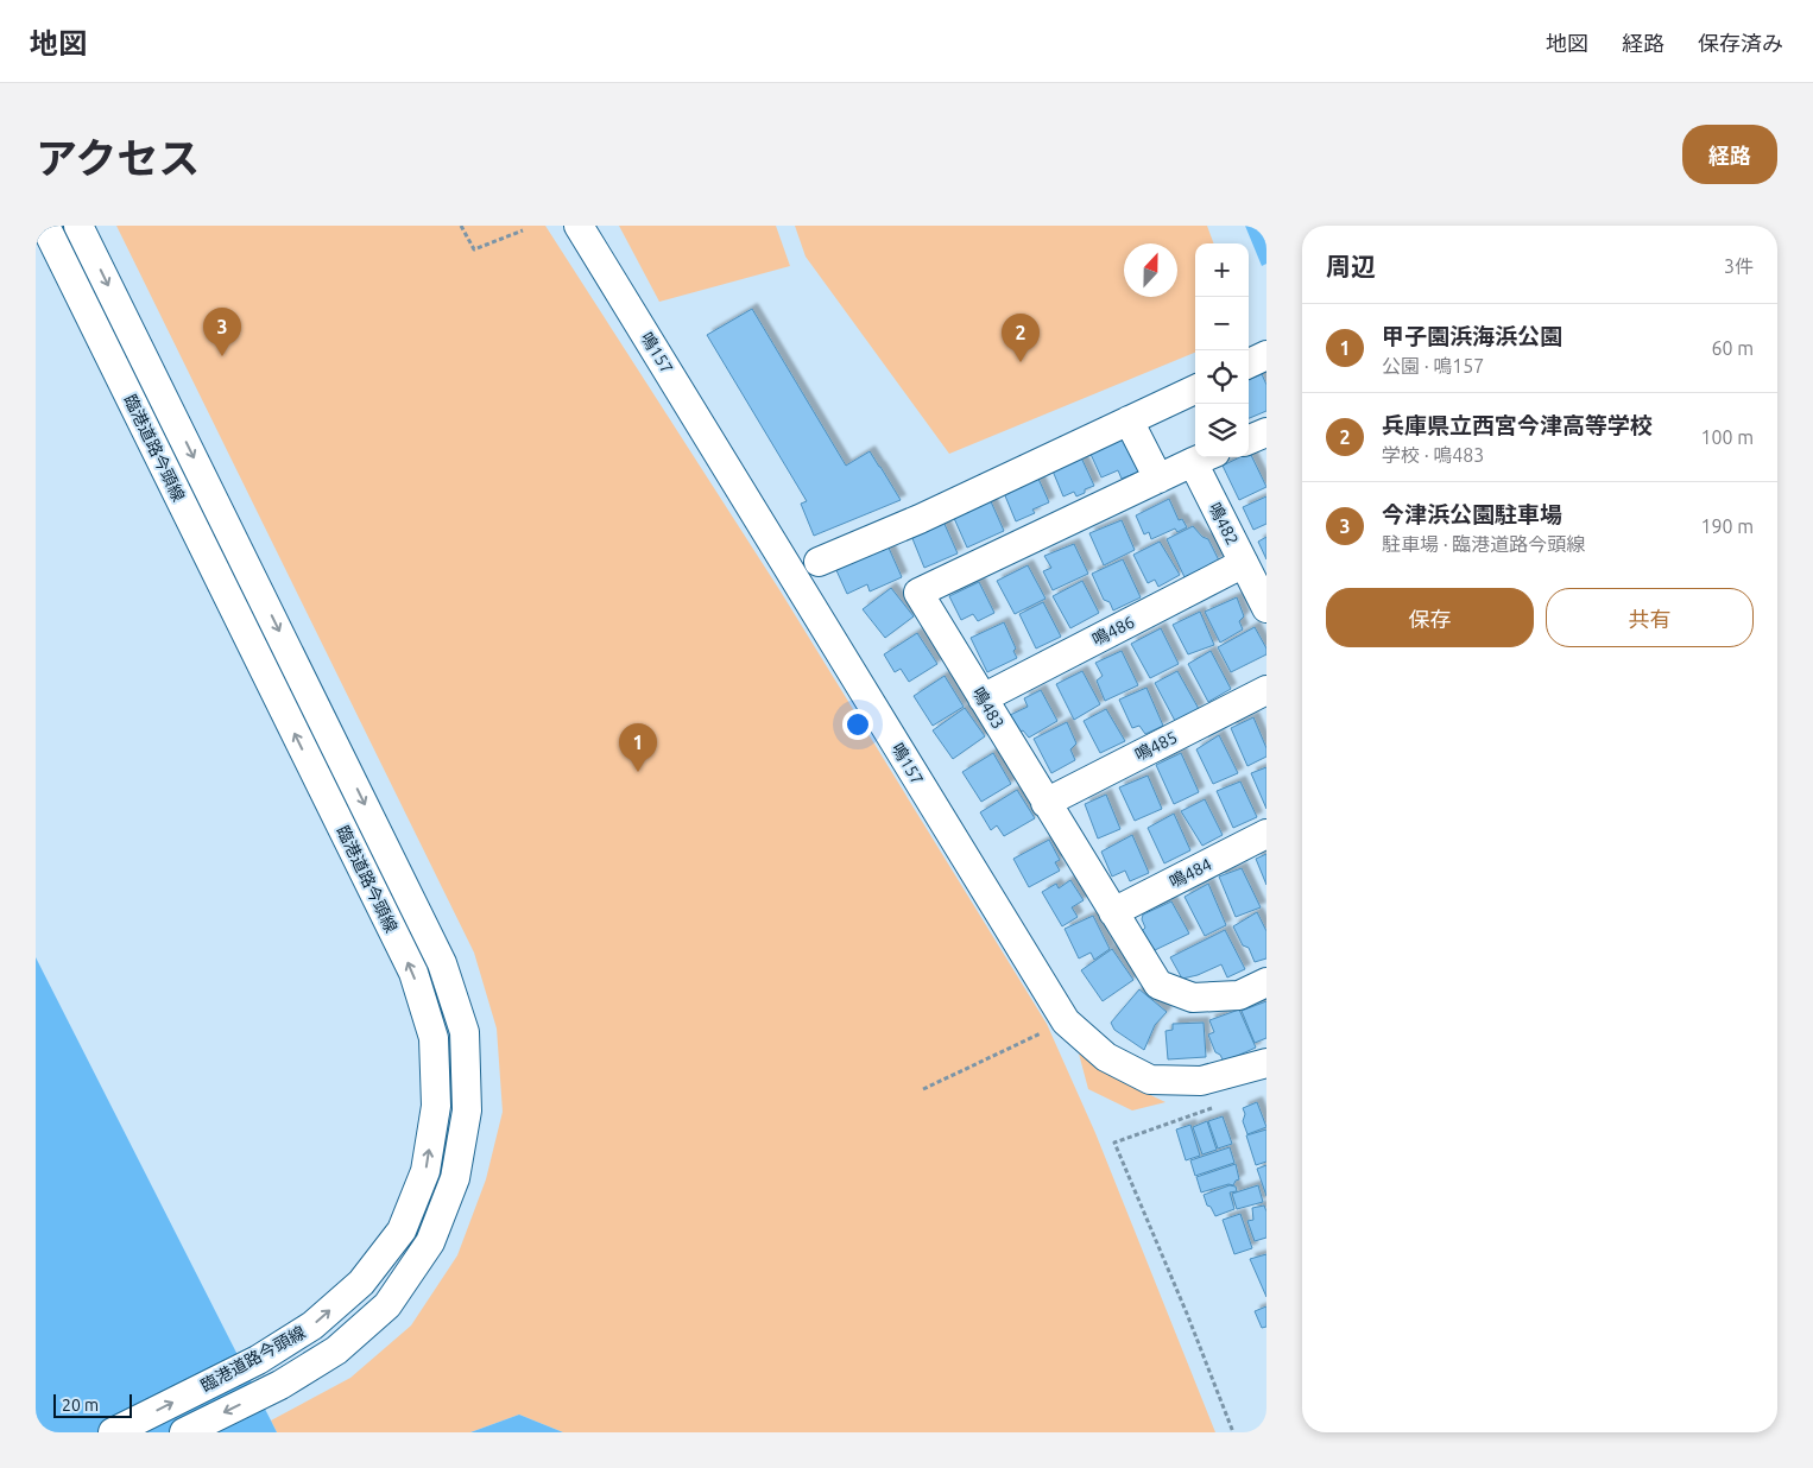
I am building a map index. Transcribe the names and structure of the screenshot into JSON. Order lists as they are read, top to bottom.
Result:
{
  "streets": {
    "street": [
      "鳴157",
      "臨港道路今頭線",
      "鳴482",
      "鳴486",
      "鳴483",
      "鳴485",
      "鳴484"
    ]
  },
  "crossings": [
    ["鳴482", "鳴486"],
    ["鳴482", "鳴483"],
    ["鳴486", "鳴483"],
    ["鳴483", "鳴485"],
    ["鳴483", "鳴484"]
  ],
  "scale_bar": "20 m",
  "north": "top",
  "page": {
    "header": "地図",
    "nav": ["地図", "経路", "保存済み"],
    "title": "アクセス",
    "buttons": [
      "経路",
      ["保存", "共有"]
    ],
    "heading": ["周辺", "3件"],
    "map_buttons": ["+", "−"],
    "list": [
      {
        "mark": "1",
        "name": "甲子園浜海浜公園",
        "note": "公園 · 鳴157",
        "value": "60 m"
      },
      {
        "mark": "2",
        "name": "兵庫県立西宮今津高等学校",
        "note": "学校 · 鳴483",
        "value": "100 m"
      },
      {
        "mark": "3",
        "name": "今津浜公園駐車場",
        "note": "駐車場 · 臨港道路今頭線",
        "value": "190 m"
      }
    ],
    "pins": ["3", "2", "1"],
    "scale": "20 m"
  }
}
